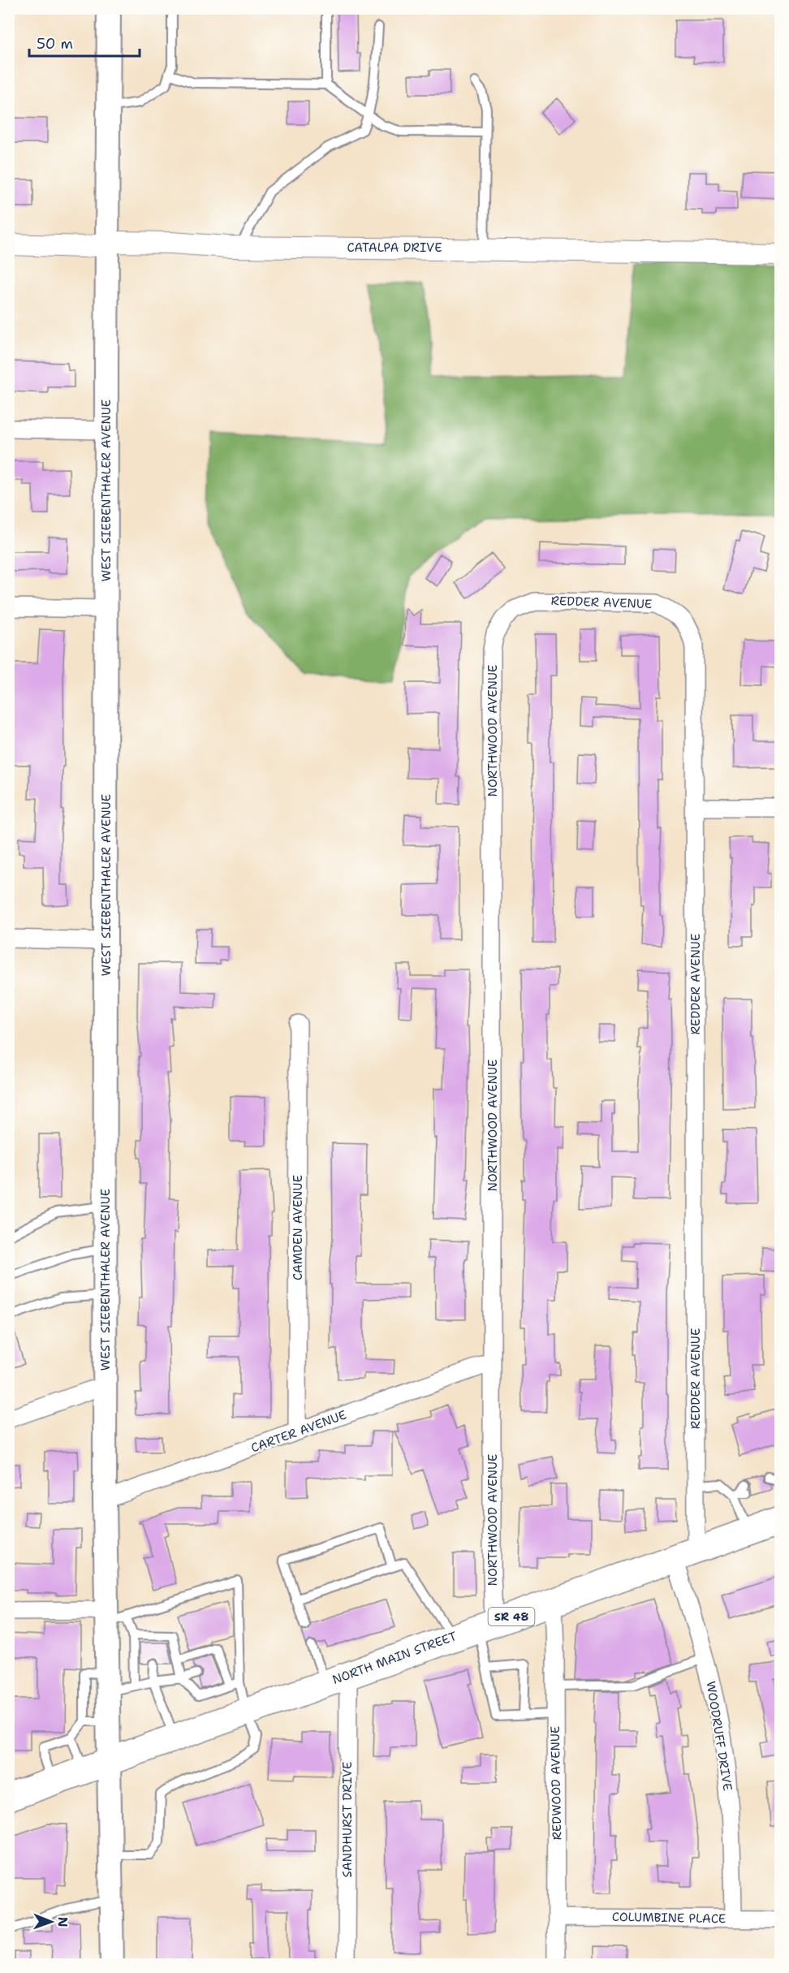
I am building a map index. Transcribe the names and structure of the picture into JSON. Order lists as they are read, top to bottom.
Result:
{
  "streets": {
    "main road": ["WEST SIEBENTHALER AVENUE", "SR 48", "NORTH MAIN STREET"],
    "street": [
      "CATALPA DRIVE",
      "REDDER AVENUE",
      "NORTHWOOD AVENUE",
      "CAMDEN AVENUE",
      "CARTER AVENUE",
      "WOODRUFF DRIVE",
      "REDWOOD AVENUE",
      "SANDHURST DRIVE",
      "COLUMBINE PLACE"
    ]
  },
  "crossings": [
    ["CATALPA DRIVE", "WEST SIEBENTHALER AVENUE"],
    ["WEST SIEBENTHALER AVENUE", "CARTER AVENUE"],
    ["WEST SIEBENTHALER AVENUE", "NORTH MAIN STREET"],
    ["REDDER AVENUE", "NORTHWOOD AVENUE"],
    ["REDDER AVENUE", "NORTH MAIN STREET"],
    ["REDDER AVENUE", "WOODRUFF DRIVE"],
    ["NORTHWOOD AVENUE", "CARTER AVENUE"],
    ["NORTHWOOD AVENUE", "NORTH MAIN STREET"],
    ["CAMDEN AVENUE", "CARTER AVENUE"],
    ["NORTH MAIN STREET", "WOODRUFF DRIVE"],
    ["NORTH MAIN STREET", "REDWOOD AVENUE"],
    ["NORTH MAIN STREET", "SANDHURST DRIVE"],
    ["WOODRUFF DRIVE", "COLUMBINE PLACE"],
    ["REDWOOD AVENUE", "COLUMBINE PLACE"]
  ],
  "scale_bar": "50 m",
  "north": "right"
}
